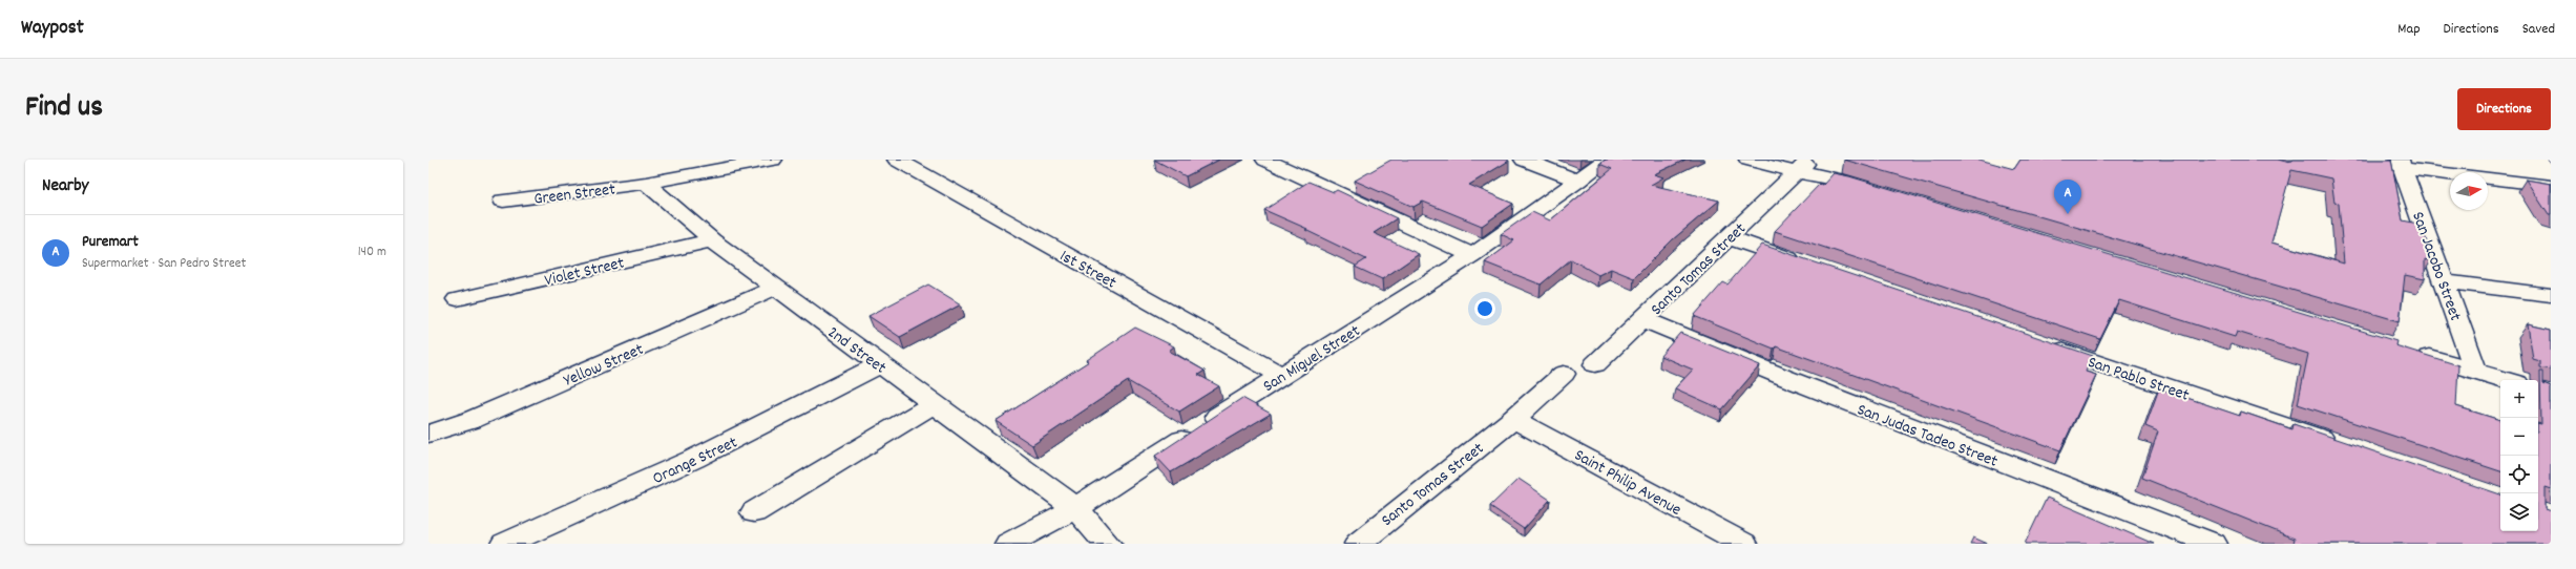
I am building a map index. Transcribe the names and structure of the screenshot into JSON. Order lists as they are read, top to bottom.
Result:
{
  "streets": {
    "street": [
      "Green Street",
      "San Jacobo Street",
      "1st Street",
      "Santo Tomas Street",
      "Violet Street",
      "2nd Street",
      "San Miguel Street",
      "Yellow Street",
      "San Pablo Street",
      "San Judas Tadeo Street",
      "Orange Street",
      "Saint Philip Avenue"
    ]
  },
  "crossings": [
    ["Green Street", "2nd Street"],
    ["1st Street", "San Miguel Street"],
    ["Santo Tomas Street", "San Judas Tadeo Street"],
    ["Santo Tomas Street", "Saint Philip Avenue"],
    ["Violet Street", "2nd Street"],
    ["2nd Street", "San Miguel Street"],
    ["2nd Street", "Yellow Street"],
    ["2nd Street", "Orange Street"]
  ],
  "north": "right",
  "page": {
    "header": "Waypost",
    "nav": ["Map", "Directions", "Saved"],
    "title": "Find us",
    "buttons": "Directions",
    "heading": "Nearby",
    "pins": "A",
    "list": [
      {
        "mark": "A",
        "name": "Puremart",
        "note": "Supermarket · San Pedro Street",
        "value": "140 m"
      }
    ],
    "map_buttons": ["+", "−"]
  }
}
